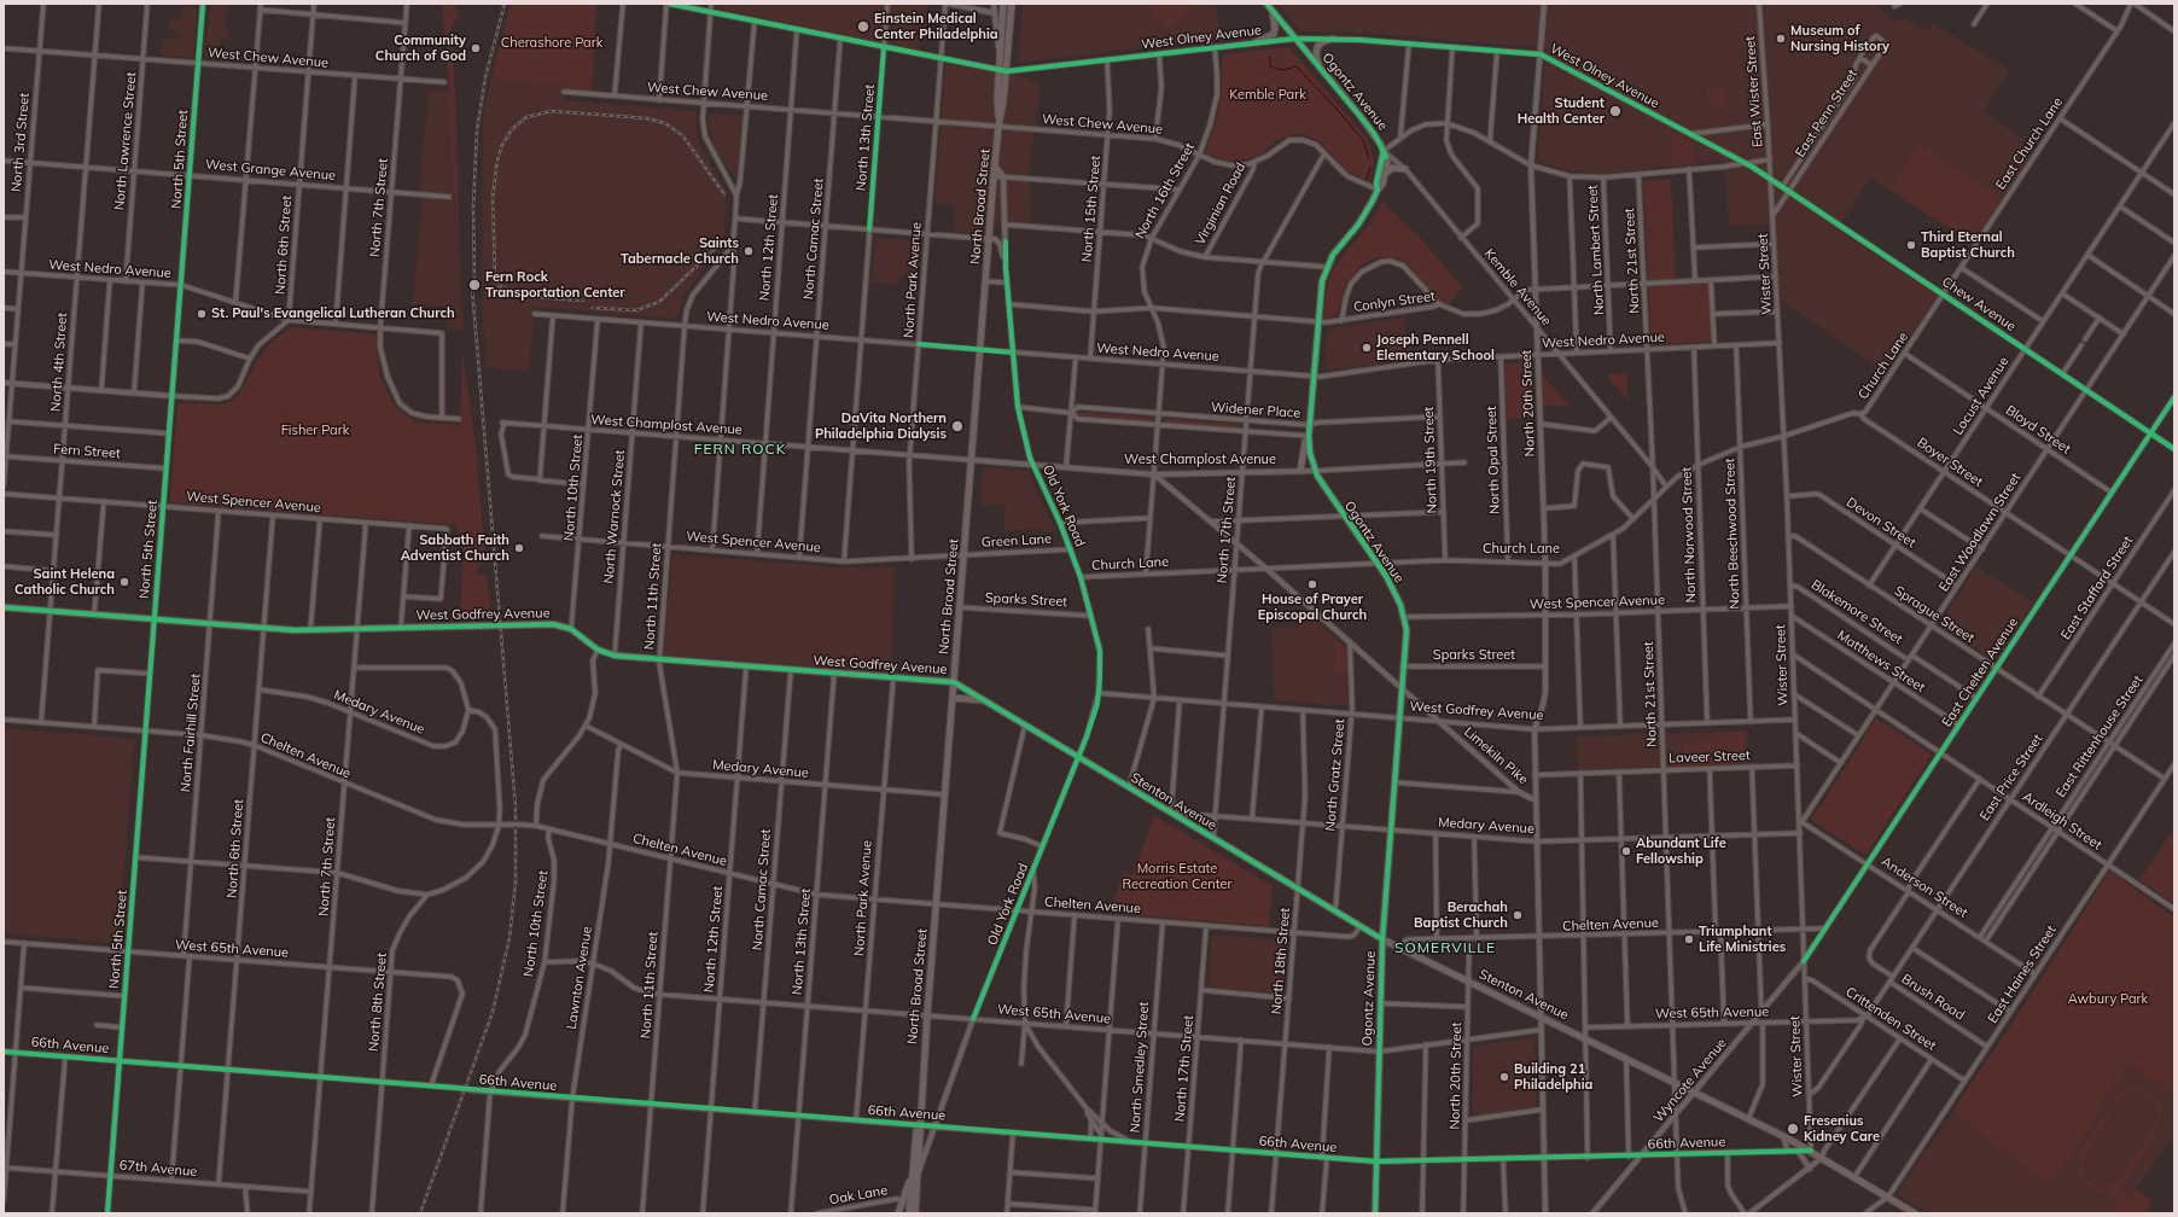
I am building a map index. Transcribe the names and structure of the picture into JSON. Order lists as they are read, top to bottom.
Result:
{
  "streets": {
    "main road": [
      "Ogontz Avenue",
      "North Broad Street",
      "Old York Road",
      "West Godfrey Avenue",
      "Stenton Avenue"
    ],
    "street": [
      "West Olney Avenue",
      "West Chew Avenue",
      "East Wister Street",
      "East Penn Street",
      "North 13th Street",
      "North Lawrence Street",
      "North 3rd Street",
      "East Church Lane",
      "North 5th Street",
      "West Grange Avenue",
      "North 16th Street",
      "Virginian Road",
      "North 7th Street",
      "North 15th Street",
      "North Camac Street",
      "North 6th Street",
      "North 12th Street",
      "North Lambert Street",
      "North 21st Street",
      "West Nedro Avenue",
      "Wister Street",
      "North Park Avenue",
      "Kemble Avenue",
      "Conlyn Street",
      "Chew Avenue",
      "North 4th Street",
      "Church Lane",
      "Locust Avenue",
      "North 20th Street",
      "Widener Place",
      "West Champlost Avenue",
      "Bloyd Street",
      "Fern Street",
      "North 19th Street",
      "North Opal Street",
      "Boyer Street",
      "North 10th Street",
      "West Spencer Avenue",
      "North Warnock Street",
      "Devon Street",
      "North 17th Street",
      "East Woodlawn Street",
      "North Beechwood Street",
      "North Norwood Street",
      "Green Lane",
      "East Stafford Street",
      "North 11th Street",
      "Sparks Street",
      "Blakemore Street",
      "Sprague Street",
      "Matthews Street",
      "East Chelten Avenue",
      "Medary Avenue",
      "North Fairhill Street",
      "East Rittenhouse Street",
      "Chelten Avenue",
      "Limekiln Pike",
      "Laveer Street",
      "North Gratz Street",
      "East Price Street",
      "Ardleigh Street",
      "Anderson Street",
      "West 65th Avenue",
      "North 18th Street",
      "East Haines Street",
      "Lawnton Avenue",
      "Brush Road",
      "North 8th Street",
      "Crittenden Street",
      "66th Avenue",
      "North Smedley Street",
      "Wyncote Avenue",
      "67th Avenue",
      "Oak Lane"
    ]
  },
  "crossings": [
    ["West Olney Avenue", "Ogontz Avenue"],
    ["West Olney Avenue", "East Wister Street"],
    ["West Olney Avenue", "North 13th Street"],
    ["West Olney Avenue", "North 16th Street"],
    ["West Olney Avenue", "North Broad Street"],
    ["West Olney Avenue", "North 15th Street"],
    ["West Olney Avenue", "North Camac Street"],
    ["West Olney Avenue", "North 12th Street"],
    ["West Olney Avenue", "Wister Street"],
    ["West Olney Avenue", "North Park Avenue"],
    ["West Olney Avenue", "Chew Avenue"],
    ["West Olney Avenue", "North 20th Street"],
    ["West Chew Avenue", "Ogontz Avenue"],
    ["West Chew Avenue", "North 13th Street"],
    ["West Chew Avenue", "North Lawrence Street"],
    ["West Chew Avenue", "North 3rd Street"],
    ["West Chew Avenue", "North 5th Street"],
    ["West Chew Avenue", "North 16th Street"],
    ["West Chew Avenue", "Virginian Road"],
    ["West Chew Avenue", "North Broad Street"],
    ["West Chew Avenue", "North 7th Street"],
    ["West Chew Avenue", "North 15th Street"],
    ["West Chew Avenue", "North Camac Street"],
    ["West Chew Avenue", "North 6th Street"],
    ["West Chew Avenue", "North 12th Street"],
    ["West Chew Avenue", "North Park Avenue"],
    ["West Chew Avenue", "North 4th Street"],
    ["West Chew Avenue", "North 17th Street"],
    ["Ogontz Avenue", "West Nedro Avenue"],
    ["Ogontz Avenue", "Kemble Avenue"],
    ["Ogontz Avenue", "Conlyn Street"],
    ["Ogontz Avenue", "Church Lane"],
    ["Ogontz Avenue", "Widener Place"],
    ["Ogontz Avenue", "West Champlost Avenue"],
    ["Ogontz Avenue", "West Spencer Avenue"],
    ["Ogontz Avenue", "Sparks Street"],
    ["Ogontz Avenue", "West Godfrey Avenue"],
    ["Ogontz Avenue", "Medary Avenue"],
    ["Ogontz Avenue", "Limekiln Pike"],
    ["Ogontz Avenue", "Stenton Avenue"],
    ["Ogontz Avenue", "West 65th Avenue"],
    ["Ogontz Avenue", "66th Avenue"],
    ["East Wister Street", "Wister Street"],
    ["East Wister Street", "Chew Avenue"],
    ["East Penn Street", "Wister Street"],
    ["East Penn Street", "Chew Avenue"],
    ["North 13th Street", "West Nedro Avenue"],
    ["North 13th Street", "West Champlost Avenue"],
    ["North 13th Street", "West Spencer Avenue"],
    ["North 13th Street", "West Godfrey Avenue"],
    ["North 13th Street", "Medary Avenue"],
    ["North 13th Street", "Chelten Avenue"],
    ["North 13th Street", "West 65th Avenue"],
    ["North 13th Street", "66th Avenue"],
    ["North Lawrence Street", "West Grange Avenue"],
    ["North Lawrence Street", "West Nedro Avenue"],
    ["North 3rd Street", "West Grange Avenue"],
    ["North 3rd Street", "West Nedro Avenue"],
    ["North 3rd Street", "Fern Street"],
    ["East Church Lane", "Chew Avenue"],
    ["East Church Lane", "Church Lane"],
    ["North 5th Street", "West Grange Avenue"],
    ["North 5th Street", "West Nedro Avenue"],
    ["North 5th Street", "Fern Street"],
    ["North 5th Street", "West Spencer Avenue"],
    ["North 5th Street", "West Godfrey Avenue"],
    ["North 5th Street", "Chelten Avenue"],
    ["North 5th Street", "West 65th Avenue"],
    ["North 5th Street", "66th Avenue"],
    ["North 5th Street", "67th Avenue"],
    ["West Grange Avenue", "North 7th Street"],
    ["West Grange Avenue", "North 6th Street"],
    ["West Grange Avenue", "North 4th Street"],
    ["North 16th Street", "West Nedro Avenue"],
    ["North 16th Street", "Conlyn Street"],
    ["North 16th Street", "Church Lane"],
    ["North 16th Street", "Widener Place"],
    ["North 16th Street", "West Champlost Avenue"],
    ["North 16th Street", "Limekiln Pike"],
    ["North Broad Street", "West Nedro Avenue"],
    ["North Broad Street", "West Champlost Avenue"],
    ["North Broad Street", "West Spencer Avenue"],
    ["North Broad Street", "Old York Road"],
    ["North Broad Street", "Green Lane"],
    ["North Broad Street", "Sparks Street"],
    ["North Broad Street", "West Godfrey Avenue"],
    ["North Broad Street", "Medary Avenue"],
    ["North Broad Street", "Chelten Avenue"],
    ["North Broad Street", "Stenton Avenue"],
    ["North Broad Street", "West 65th Avenue"],
    ["North Broad Street", "66th Avenue"],
    ["North 7th Street", "West Nedro Avenue"],
    ["North 7th Street", "West Spencer Avenue"],
    ["North 7th Street", "West Godfrey Avenue"],
    ["North 7th Street", "Medary Avenue"],
    ["North 7th Street", "Chelten Avenue"],
    ["North 7th Street", "West 65th Avenue"],
    ["North 7th Street", "66th Avenue"],
    ["North 7th Street", "67th Avenue"],
    ["North 15th Street", "West Nedro Avenue"],
    ["North 15th Street", "Conlyn Street"],
    ["North Camac Street", "West Nedro Avenue"],
    ["North Camac Street", "West Champlost Avenue"],
    ["North Camac Street", "West Spencer Avenue"],
    ["North Camac Street", "West Godfrey Avenue"],
    ["North Camac Street", "Medary Avenue"],
    ["North Camac Street", "Chelten Avenue"],
    ["North Camac Street", "West 65th Avenue"],
    ["North Camac Street", "66th Avenue"],
    ["North 6th Street", "West Nedro Avenue"],
    ["North 6th Street", "West Spencer Avenue"],
    ["North 6th Street", "West Godfrey Avenue"],
    ["North 6th Street", "Medary Avenue"],
    ["North 6th Street", "Chelten Avenue"],
    ["North 6th Street", "West 65th Avenue"],
    ["North 6th Street", "66th Avenue"],
    ["North 6th Street", "67th Avenue"],
    ["North 12th Street", "West Nedro Avenue"],
    ["North 12th Street", "West Champlost Avenue"],
    ["North 12th Street", "West Spencer Avenue"],
    ["North 12th Street", "West Godfrey Avenue"],
    ["North 12th Street", "Medary Avenue"],
    ["North 12th Street", "Chelten Avenue"],
    ["North 12th Street", "West 65th Avenue"],
    ["North 12th Street", "66th Avenue"],
    ["North Lambert Street", "West Nedro Avenue"],
    ["North Lambert Street", "Conlyn Street"],
    ["North 21st Street", "West Nedro Avenue"],
    ["North 21st Street", "Kemble Avenue"],
    ["North 21st Street", "Conlyn Street"],
    ["North 21st Street", "Church Lane"],
    ["North 21st Street", "West Spencer Avenue"],
    ["North 21st Street", "West Godfrey Avenue"],
    ["North 21st Street", "Medary Avenue"],
    ["North 21st Street", "Chelten Avenue"],
    ["North 21st Street", "Laveer Street"],
    ["North 21st Street", "Stenton Avenue"],
    ["North 21st Street", "West 65th Avenue"],
    ["North 21st Street", "66th Avenue"],
    ["North 21st Street", "Wyncote Avenue"],
    ["West Nedro Avenue", "Wister Street"],
    ["West Nedro Avenue", "North Park Avenue"],
    ["West Nedro Avenue", "Kemble Avenue"],
    ["West Nedro Avenue", "North 4th Street"],
    ["West Nedro Avenue", "North 20th Street"],
    ["West Nedro Avenue", "North 19th Street"],
    ["West Nedro Avenue", "North Opal Street"],
    ["West Nedro Avenue", "North 10th Street"],
    ["West Nedro Avenue", "Old York Road"],
    ["West Nedro Avenue", "North Warnock Street"],
    ["West Nedro Avenue", "North 17th Street"],
    ["West Nedro Avenue", "North Beechwood Street"],
    ["West Nedro Avenue", "North Norwood Street"],
    ["West Nedro Avenue", "North 11th Street"],
    ["Wister Street", "Conlyn Street"],
    ["Wister Street", "Chew Avenue"],
    ["Wister Street", "Church Lane"],
    ["Wister Street", "West Spencer Avenue"],
    ["Wister Street", "Devon Street"],
    ["Wister Street", "East Woodlawn Street"],
    ["Wister Street", "Blakemore Street"],
    ["Wister Street", "West Godfrey Avenue"],
    ["Wister Street", "Sprague Street"],
    ["Wister Street", "Matthews Street"],
    ["Wister Street", "East Chelten Avenue"],
    ["Wister Street", "Medary Avenue"],
    ["Wister Street", "Chelten Avenue"],
    ["Wister Street", "Laveer Street"],
    ["Wister Street", "East Price Street"],
    ["Wister Street", "Stenton Avenue"],
    ["Wister Street", "Ardleigh Street"],
    ["Wister Street", "Anderson Street"],
    ["Wister Street", "West 65th Avenue"],
    ["Wister Street", "Crittenden Street"],
    ["Wister Street", "66th Avenue"],
    ["Wister Street", "Wyncote Avenue"],
    ["North Park Avenue", "West Champlost Avenue"],
    ["North Park Avenue", "West Spencer Avenue"],
    ["North Park Avenue", "West Godfrey Avenue"],
    ["North Park Avenue", "Medary Avenue"],
    ["North Park Avenue", "Chelten Avenue"],
    ["North Park Avenue", "West 65th Avenue"],
    ["North Park Avenue", "66th Avenue"],
    ["Kemble Avenue", "Conlyn Street"],
    ["Kemble Avenue", "Church Lane"],
    ["Kemble Avenue", "North 20th Street"],
    ["Conlyn Street", "North 20th Street"],
    ["Conlyn Street", "Old York Road"],
    ["Conlyn Street", "North 17th Street"],
    ["Chew Avenue", "Church Lane"],
    ["Chew Avenue", "Locust Avenue"],
    ["Chew Avenue", "East Woodlawn Street"],
    ["Chew Avenue", "East Chelten Avenue"],
    ["North 4th Street", "Fern Street"],
    ["North 4th Street", "West Spencer Avenue"],
    ["North 4th Street", "West Godfrey Avenue"],
    ["North 4th Street", "Chelten Avenue"],
    ["Church Lane", "North 20th Street"],
    ["Church Lane", "Bloyd Street"],
    ["Church Lane", "North 19th Street"],
    ["Church Lane", "North Opal Street"],
    ["Church Lane", "Boyer Street"],
    ["Church Lane", "Old York Road"],
    ["Church Lane", "North 17th Street"],
    ["Church Lane", "North Beechwood Street"],
    ["Church Lane", "North Norwood Street"],
    ["Church Lane", "Limekiln Pike"],
    ["Locust Avenue", "Bloyd Street"],
    ["Locust Avenue", "Boyer Street"],
    ["Locust Avenue", "Devon Street"],
    ["Locust Avenue", "Sprague Street"],
    ["North 20th Street", "West Spencer Avenue"],
    ["North 20th Street", "Sparks Street"],
    ["North 20th Street", "West Godfrey Avenue"],
    ["North 20th Street", "Chelten Avenue"],
    ["North 20th Street", "Limekiln Pike"],
    ["North 20th Street", "Laveer Street"],
    ["North 20th Street", "Stenton Avenue"],
    ["North 20th Street", "West 65th Avenue"],
    ["North 20th Street", "66th Avenue"],
    ["Widener Place", "North 19th Street"],
    ["Widener Place", "Old York Road"],
    ["Widener Place", "North 17th Street"],
    ["West Champlost Avenue", "North 19th Street"],
    ["West Champlost Avenue", "North 10th Street"],
    ["West Champlost Avenue", "Old York Road"],
    ["West Champlost Avenue", "North Warnock Street"],
    ["West Champlost Avenue", "North 17th Street"],
    ["West Champlost Avenue", "North 11th Street"],
    ["West Champlost Avenue", "Limekiln Pike"],
    ["Bloyd Street", "East Woodlawn Street"],
    ["Bloyd Street", "East Chelten Avenue"],
    ["Boyer Street", "East Woodlawn Street"],
    ["Boyer Street", "East Stafford Street"],
    ["Boyer Street", "East Chelten Avenue"],
    ["Boyer Street", "East Price Street"],
    ["North 10th Street", "West Spencer Avenue"],
    ["North 10th Street", "West Godfrey Avenue"],
    ["North 10th Street", "Chelten Avenue"],
    ["North 10th Street", "West 65th Avenue"],
    ["North 10th Street", "66th Avenue"],
    ["West Spencer Avenue", "North Warnock Street"],
    ["West Spencer Avenue", "North Beechwood Street"],
    ["West Spencer Avenue", "North Norwood Street"],
    ["West Spencer Avenue", "Green Lane"],
    ["West Spencer Avenue", "North 11th Street"],
    ["West Spencer Avenue", "North Fairhill Street"],
    ["Old York Road", "Green Lane"],
    ["Old York Road", "Sparks Street"],
    ["Old York Road", "West Godfrey Avenue"],
    ["Old York Road", "Chelten Avenue"],
    ["Old York Road", "Stenton Avenue"],
    ["Old York Road", "West 65th Avenue"],
    ["Old York Road", "66th Avenue"],
    ["Old York Road", "Oak Lane"],
    ["North Warnock Street", "West Godfrey Avenue"],
    ["Devon Street", "East Woodlawn Street"],
    ["North 17th Street", "West Godfrey Avenue"],
    ["North 17th Street", "Medary Avenue"],
    ["North 17th Street", "Chelten Avenue"],
    ["North 17th Street", "Limekiln Pike"],
    ["North 17th Street", "Stenton Avenue"],
    ["North 17th Street", "West 65th Avenue"],
    ["North 17th Street", "66th Avenue"],
    ["East Woodlawn Street", "Blakemore Street"],
    ["East Woodlawn Street", "Sprague Street"],
    ["East Woodlawn Street", "Matthews Street"],
    ["East Woodlawn Street", "Ardleigh Street"],
    ["East Woodlawn Street", "Anderson Street"],
    ["North Beechwood Street", "West Godfrey Avenue"],
    ["North Norwood Street", "West Godfrey Avenue"],
    ["East Stafford Street", "Sprague Street"],
    ["North 11th Street", "West Godfrey Avenue"],
    ["North 11th Street", "Medary Avenue"],
    ["North 11th Street", "Chelten Avenue"],
    ["North 11th Street", "West 65th Avenue"],
    ["North 11th Street", "66th Avenue"],
    ["Blakemore Street", "East Chelten Avenue"],
    ["West Godfrey Avenue", "North Fairhill Street"],
    ["West Godfrey Avenue", "Limekiln Pike"],
    ["West Godfrey Avenue", "North Gratz Street"],
    ["West Godfrey Avenue", "Stenton Avenue"],
    ["West Godfrey Avenue", "North 18th Street"],
    ["Sprague Street", "East Chelten Avenue"],
    ["Sprague Street", "East Rittenhouse Street"],
    ["Sprague Street", "East Price Street"],
    ["Sprague Street", "East Haines Street"],
    ["Matthews Street", "East Chelten Avenue"],
    ["East Chelten Avenue", "Chelten Avenue"],
    ["East Chelten Avenue", "Ardleigh Street"],
    ["East Chelten Avenue", "Anderson Street"],
    ["East Chelten Avenue", "Wyncote Avenue"],
    ["Medary Avenue", "North Gratz Street"],
    ["Medary Avenue", "Stenton Avenue"],
    ["Medary Avenue", "North 18th Street"],
    ["Medary Avenue", "Lawnton Avenue"],
    ["Medary Avenue", "North 8th Street"],
    ["North Fairhill Street", "Chelten Avenue"],
    ["North Fairhill Street", "West 65th Avenue"],
    ["North Fairhill Street", "66th Avenue"],
    ["North Fairhill Street", "67th Avenue"],
    ["East Rittenhouse Street", "Ardleigh Street"],
    ["East Rittenhouse Street", "Anderson Street"],
    ["Chelten Avenue", "Stenton Avenue"],
    ["Chelten Avenue", "North 18th Street"],
    ["Chelten Avenue", "Lawnton Avenue"],
    ["Chelten Avenue", "North 8th Street"],
    ["Chelten Avenue", "North Smedley Street"],
    ["Limekiln Pike", "North Gratz Street"],
    ["North Gratz Street", "Stenton Avenue"],
    ["East Price Street", "Ardleigh Street"],
    ["East Price Street", "Anderson Street"],
    ["East Price Street", "West 65th Avenue"],
    ["East Price Street", "Brush Road"],
    ["East Price Street", "Crittenden Street"],
    ["Stenton Avenue", "North 18th Street"],
    ["Stenton Avenue", "East Haines Street"],
    ["Stenton Avenue", "66th Avenue"],
    ["Stenton Avenue", "Wyncote Avenue"],
    ["Ardleigh Street", "East Haines Street"],
    ["Anderson Street", "East Haines Street"],
    ["West 65th Avenue", "North 18th Street"],
    ["West 65th Avenue", "Lawnton Avenue"],
    ["West 65th Avenue", "North 8th Street"],
    ["West 65th Avenue", "Crittenden Street"],
    ["West 65th Avenue", "66th Avenue"],
    ["West 65th Avenue", "North Smedley Street"],
    ["West 65th Avenue", "Wyncote Avenue"],
    ["North 18th Street", "66th Avenue"],
    ["East Haines Street", "Brush Road"],
    ["East Haines Street", "Crittenden Street"],
    ["Lawnton Avenue", "66th Avenue"],
    ["North 8th Street", "66th Avenue"],
    ["66th Avenue", "North Smedley Street"],
    ["66th Avenue", "Wyncote Avenue"]
  ],
  "districts": ["FERN ROCK", "SOMERVILLE"],
  "parks": [
    "Cherashore Park",
    "Kemble Park",
    "Fisher Park",
    "Morris Estate Recreation Center",
    "Awbury Park"
  ],
  "places": [
    "Einstein Medical Center Philadelphia",
    "Museum of Nursing History",
    "Community Church of God",
    "Student Health Center",
    "Third Eternal Baptist Church",
    "Saints Tabernacle Church",
    "Fern Rock Transportation Center",
    "St. Paul's Evangelical Lutheran Church",
    "Joseph Pennell Elementary School",
    "DaVita Northern Philadelphia Dialysis",
    "Sabbath Faith Adventist Church",
    "Saint Helena Catholic Church",
    "House of Prayer Episcopal Church",
    "Abundant Life Fellowship",
    "Berachah Baptist Church",
    "Triumphant Life Ministries",
    "Building 21 Philadelphia",
    "Fresenius Kidney Care"
  ]
}
